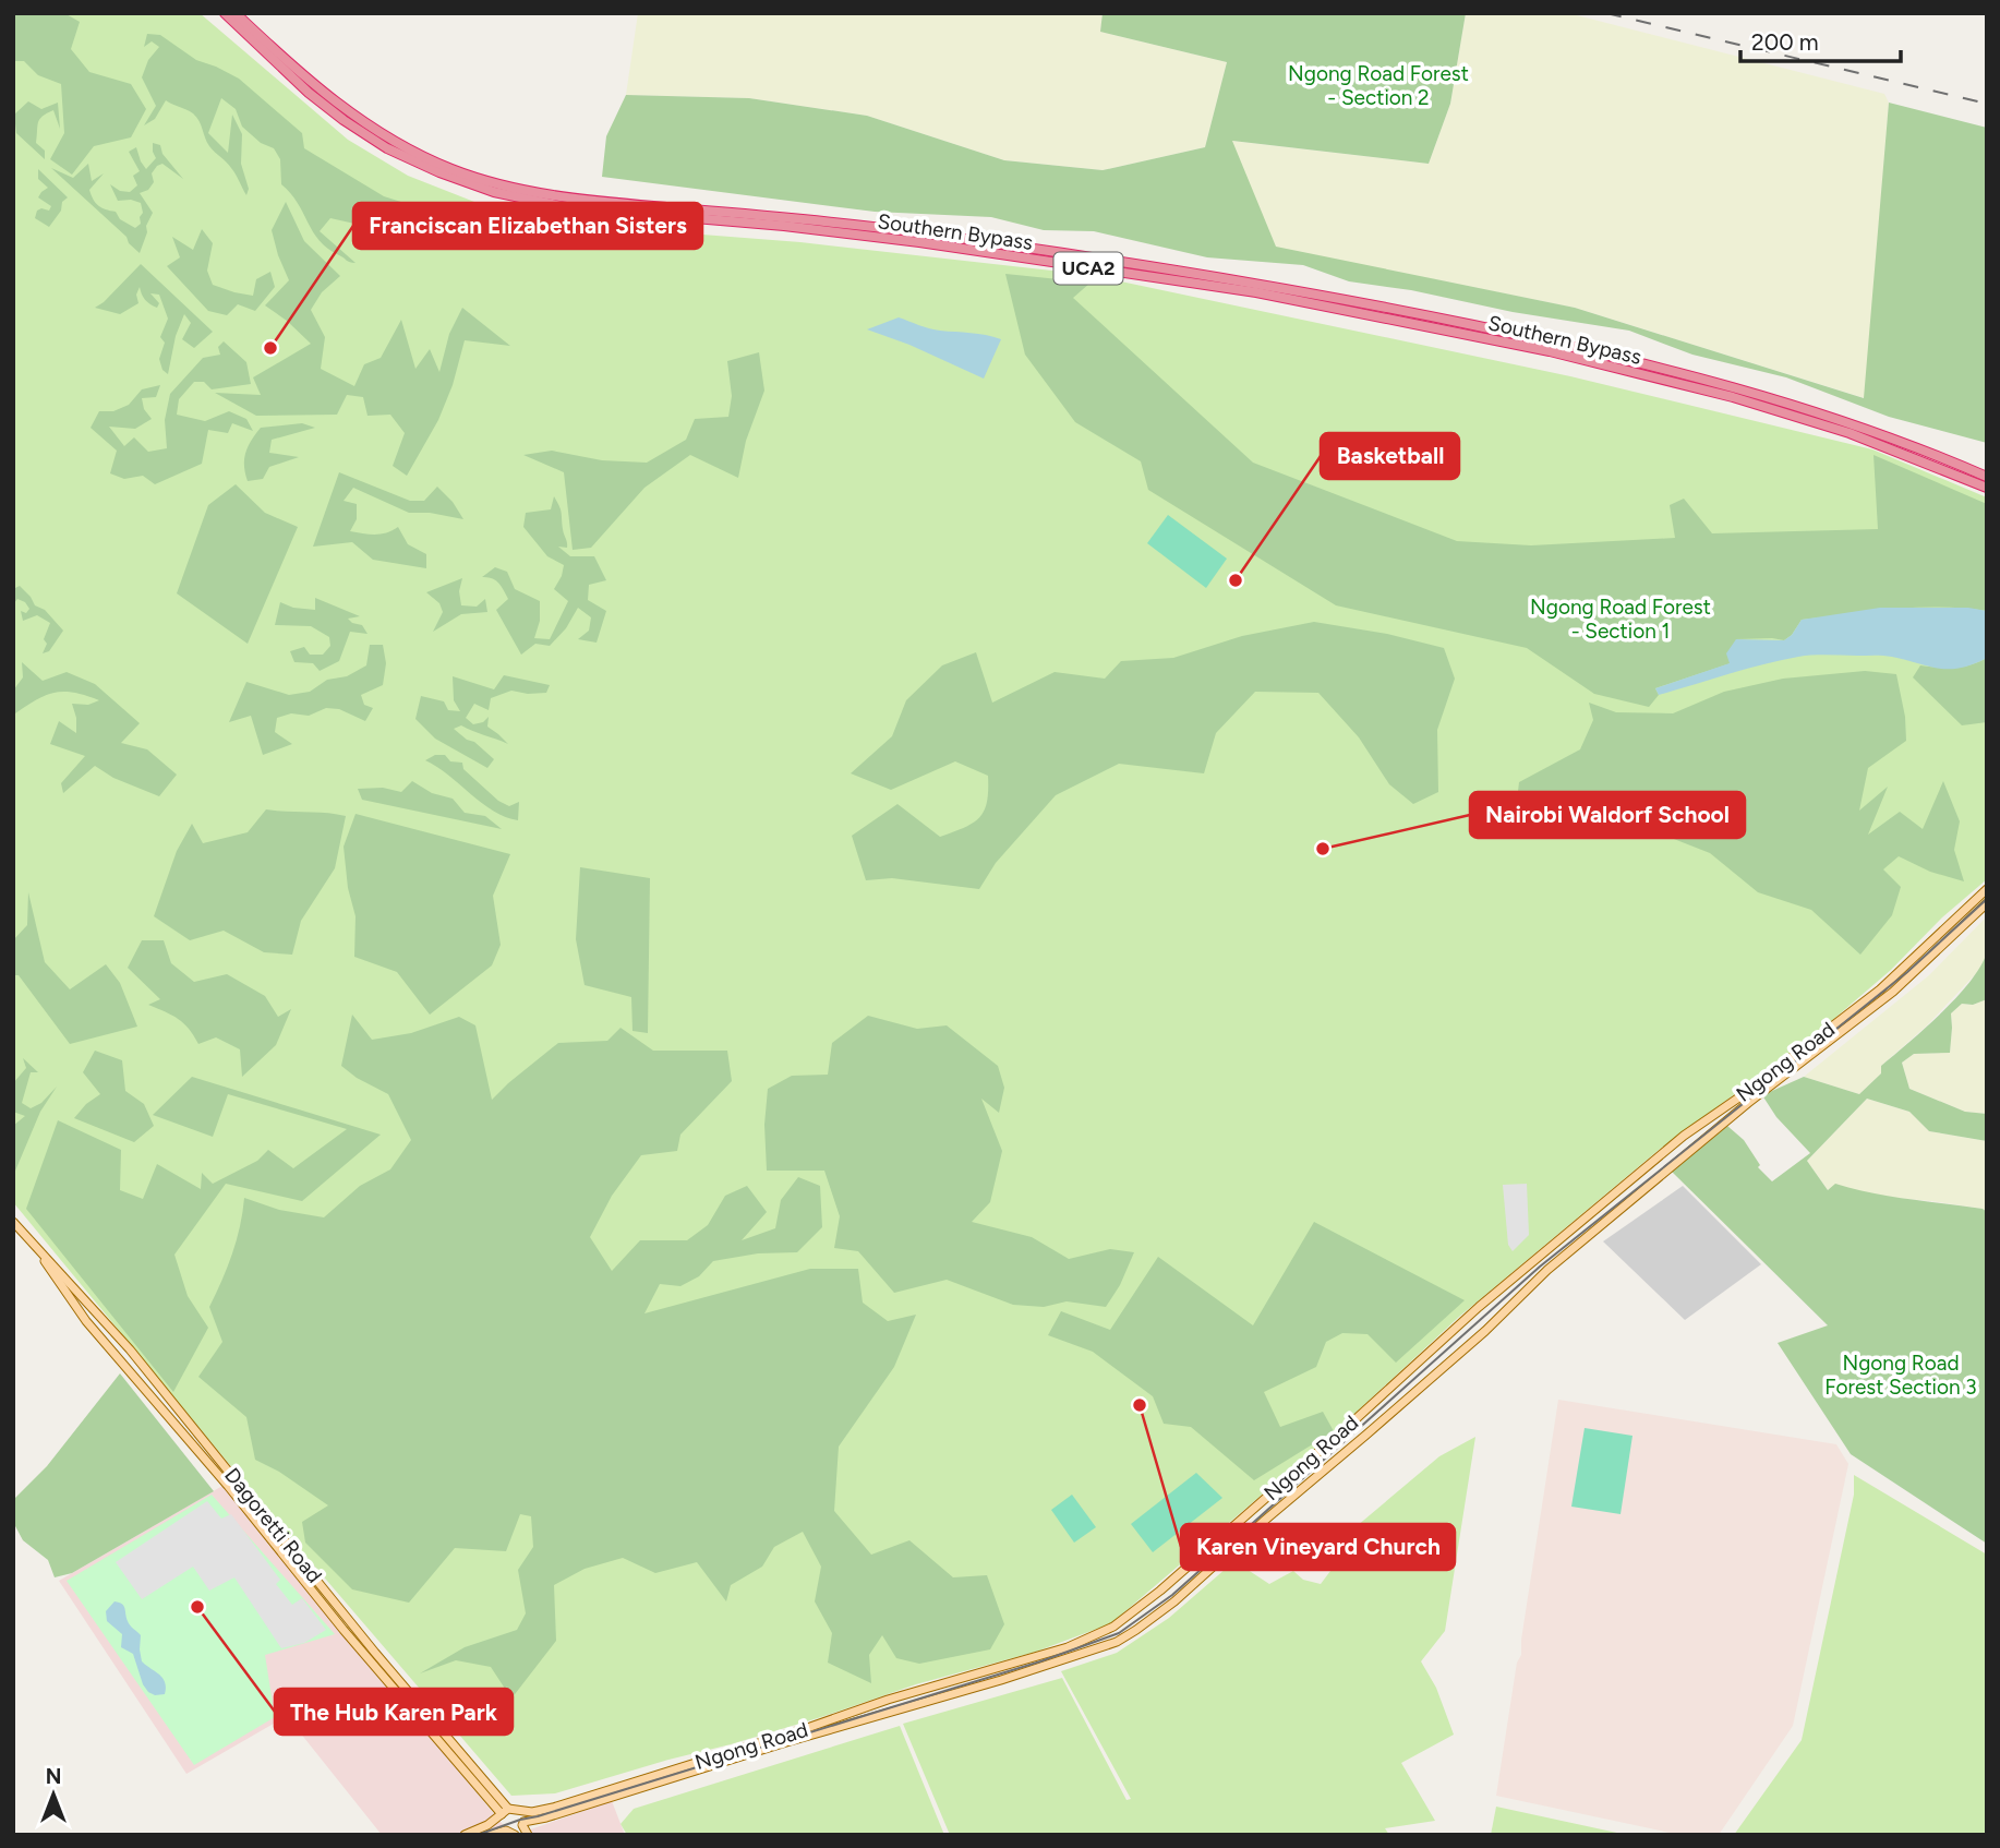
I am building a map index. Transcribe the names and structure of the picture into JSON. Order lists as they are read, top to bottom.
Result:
{
  "streets": {
    "highway": ["Southern Bypass", "UCA2"],
    "main road": ["Ngong Road", "Dagoretti Road"]
  },
  "parks": ["Ngong Road Forest - Section 2", "Ngong Road Forest - Section 1", "Ngong Road Forest Section 3"],
  "places": [
    "Franciscan Elizabethan Sisters",
    "Basketball",
    "Nairobi Waldorf School",
    "Karen Vineyard Church",
    "The Hub Karen Park"
  ],
  "scale_bar": "200 m",
  "north": "top"
}
